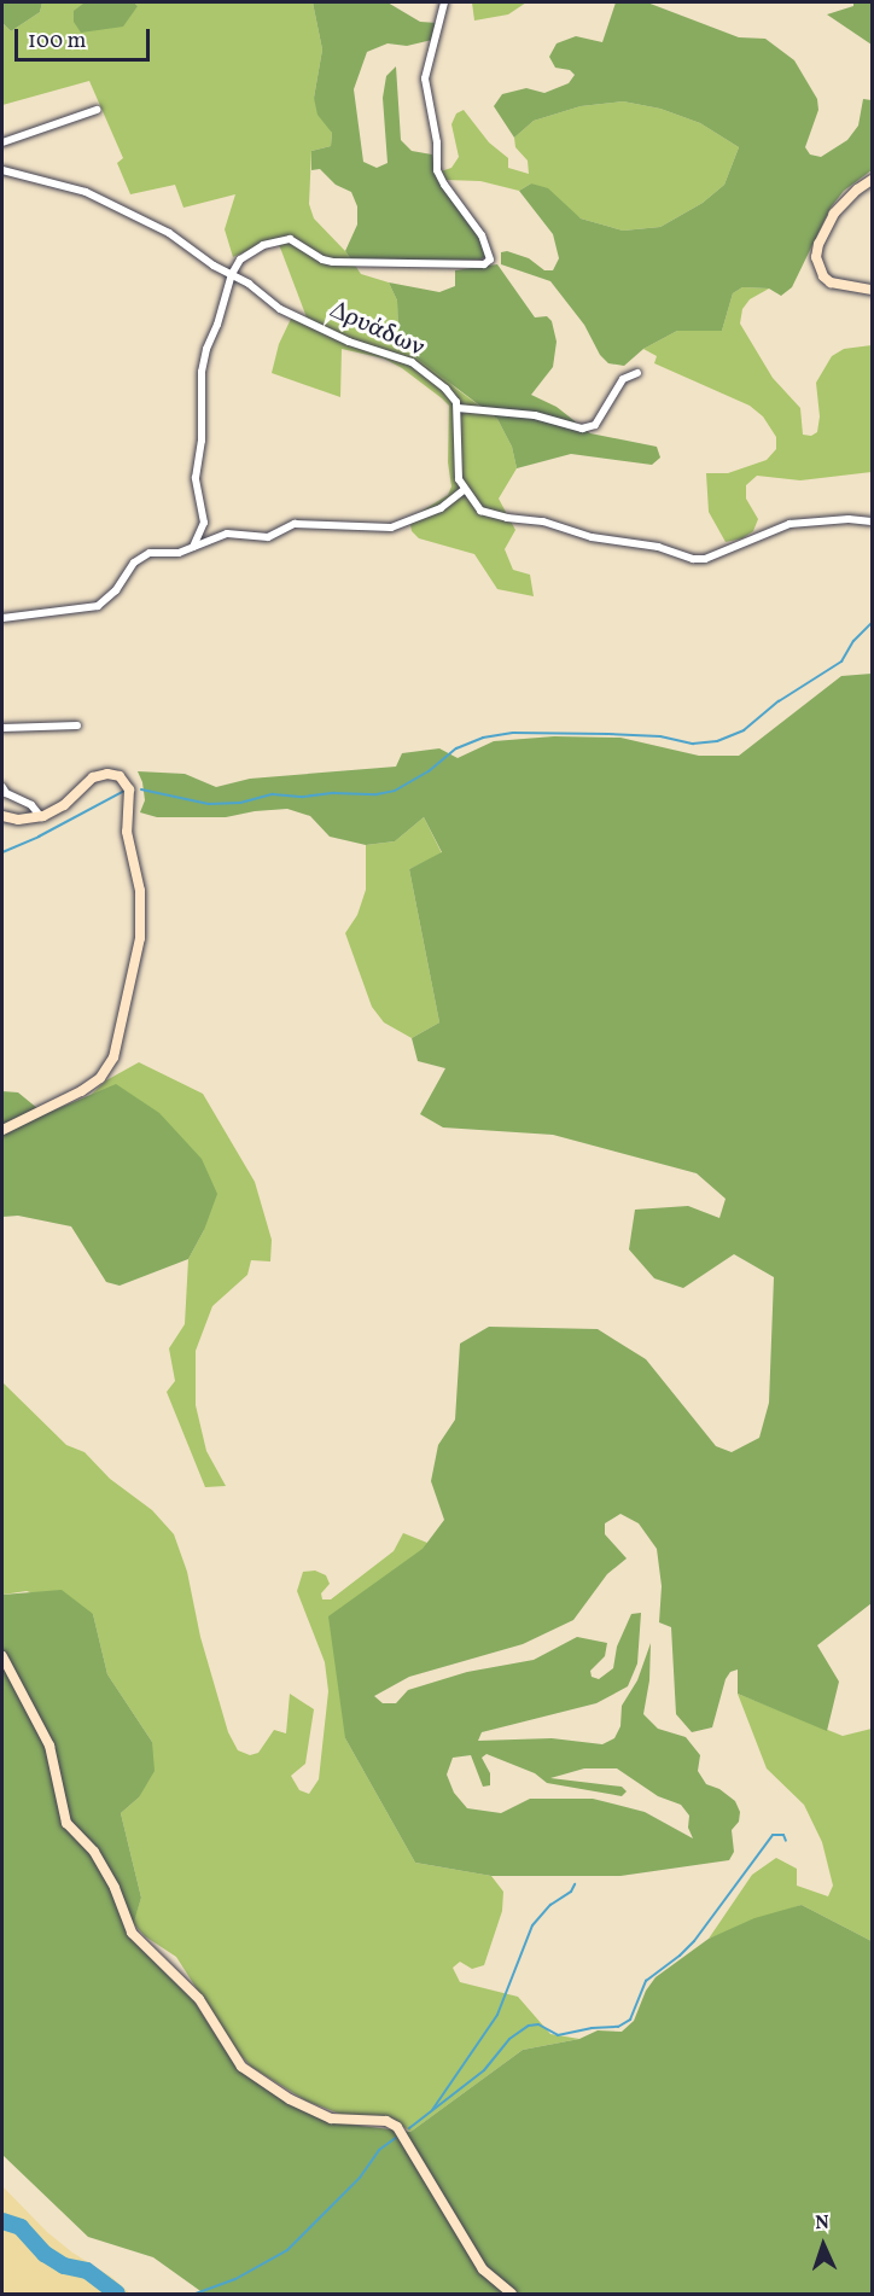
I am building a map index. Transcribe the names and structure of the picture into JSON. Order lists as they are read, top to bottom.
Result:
{
  "streets": {
    "street": ["Δρυάδων"]
  },
  "scale_bar": "100 m",
  "north": "top"
}
